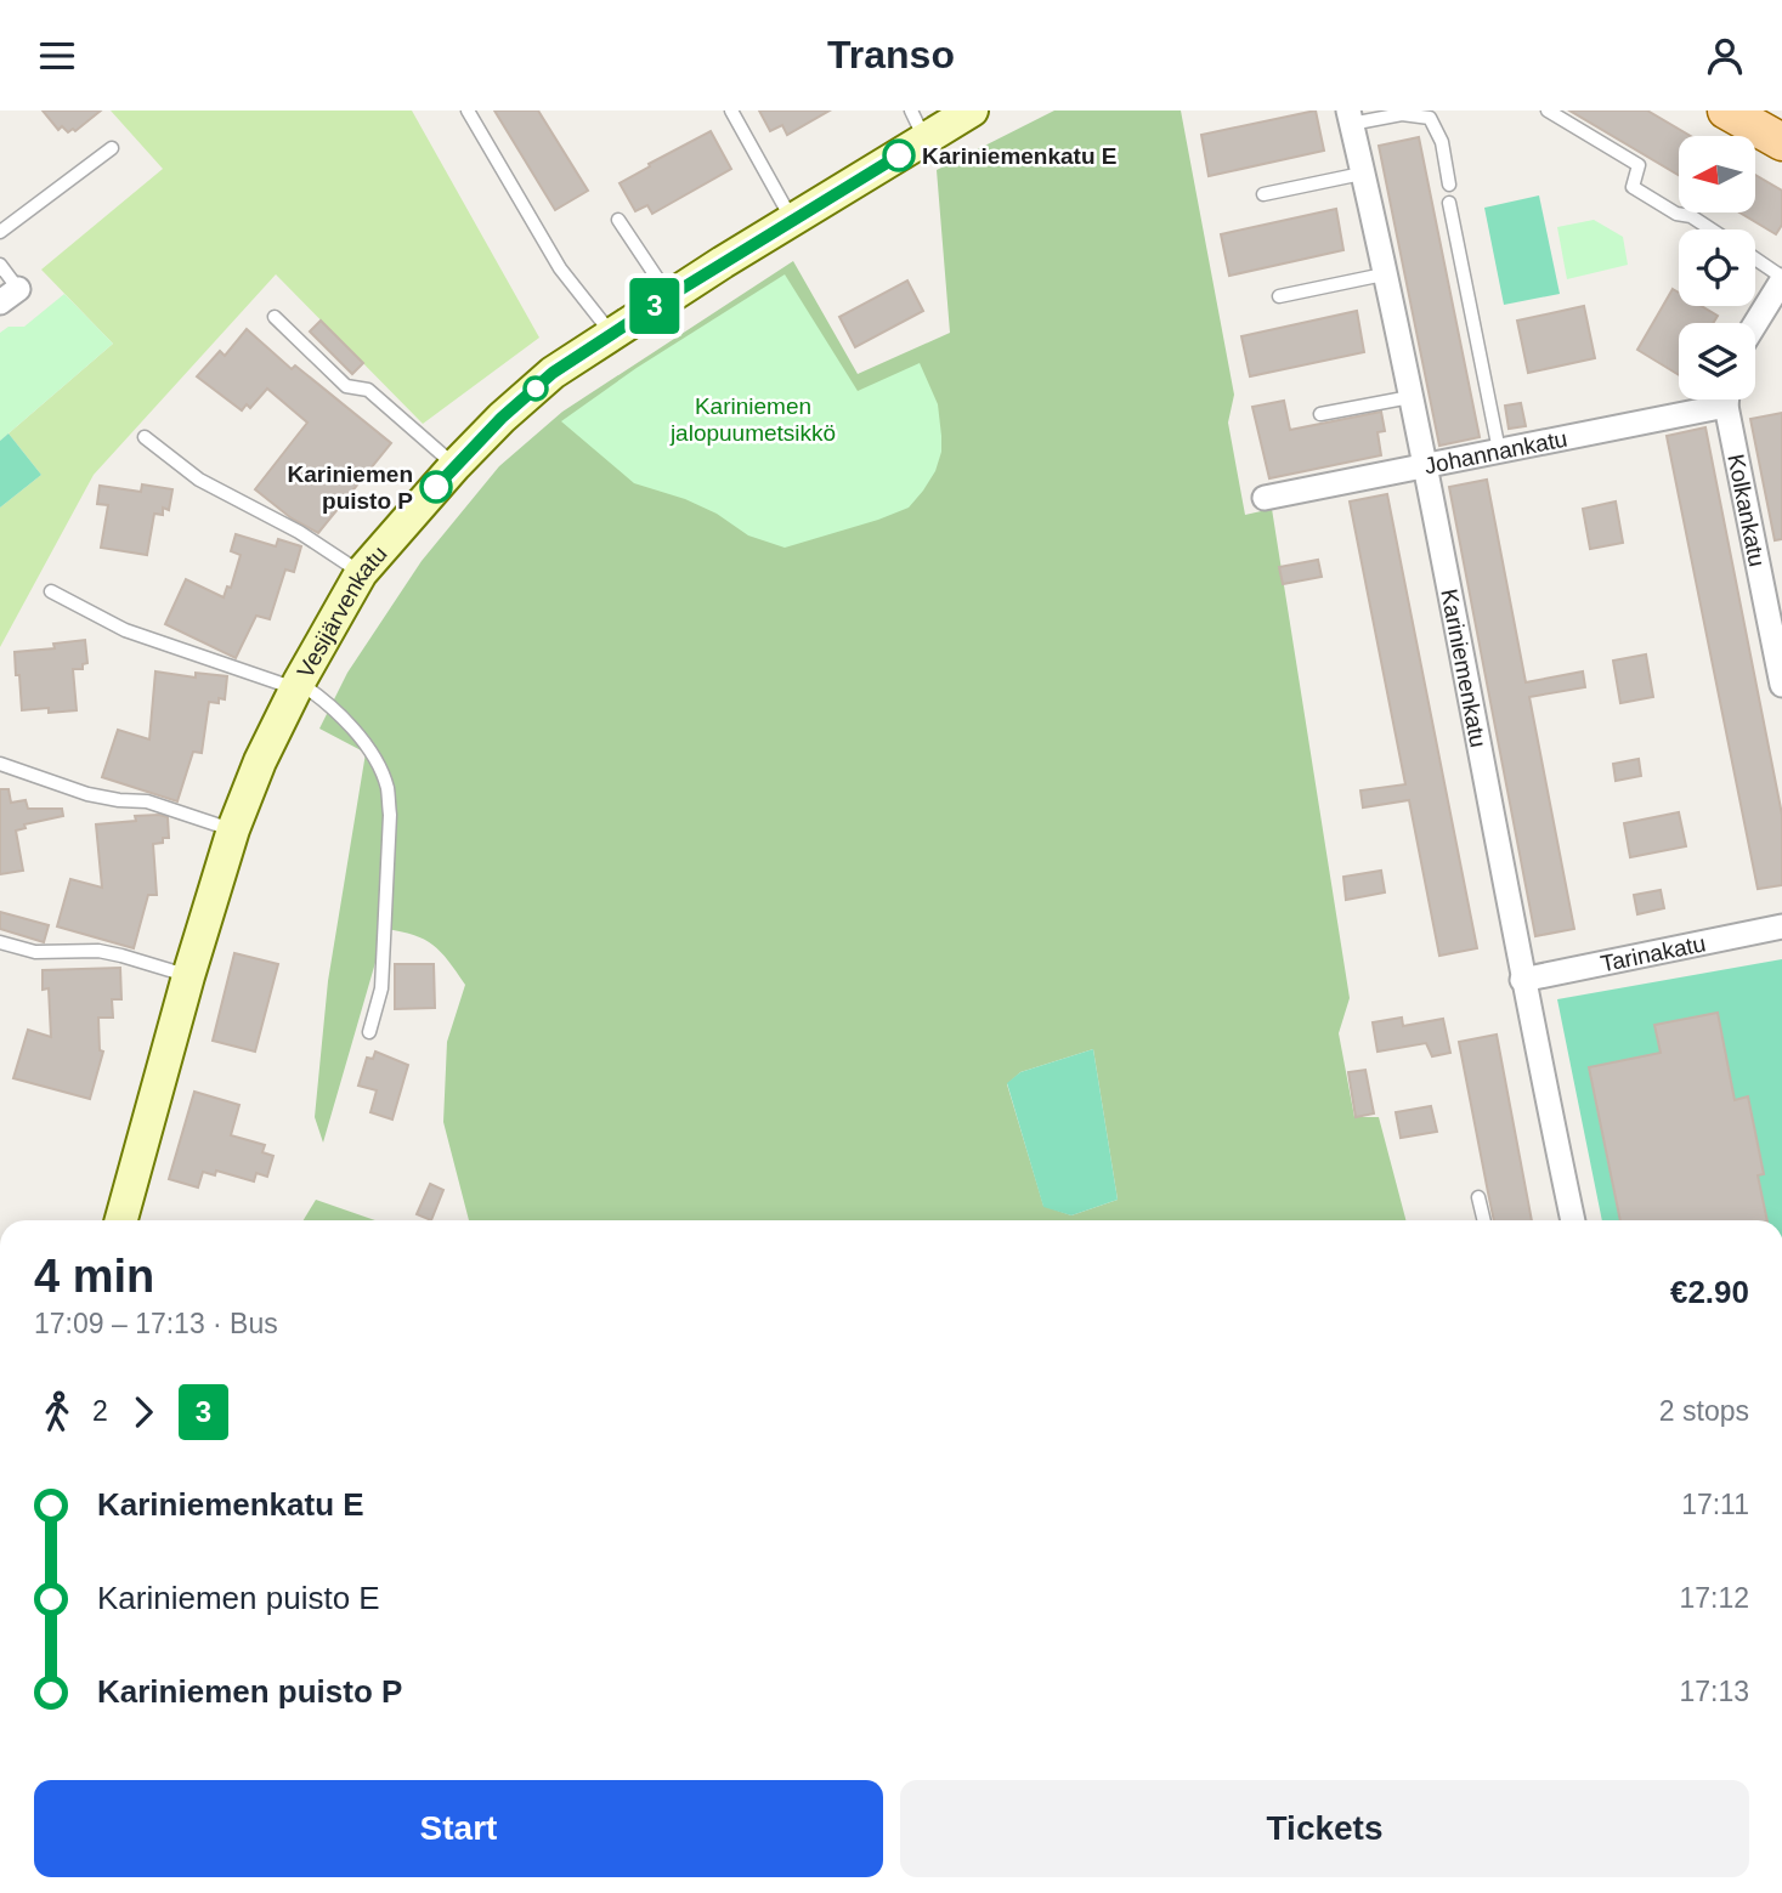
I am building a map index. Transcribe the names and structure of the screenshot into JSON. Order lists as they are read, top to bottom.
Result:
{
  "streets": {
    "street": [
      "Johannankatu",
      "Kolkankatu",
      "Vesijärvenkatu",
      "Kariniemenkatu",
      "Tarinakatu"
    ]
  },
  "crossings": [
    ["Johannankatu", "Kariniemenkatu"],
    ["Kariniemenkatu", "Tarinakatu"]
  ],
  "parks": ["Kariniemen jalopuumetsikkö"],
  "places": ["Kariniemenkatu E", "Kariniemen puisto P"],
  "lines": ["bus line 3"],
  "north": "left",
  "page": {
    "header": "Transo",
    "on_map": "3",
    "heading": ["4 min", "17:09 – 17:13 · Bus", "€2.90"],
    "legs": ["2", "3", "2 stops"],
    "list": [
      {
        "name": "Kariniemenkatu E",
        "value": "17:11"
      },
      {
        "name": "Kariniemen puisto E",
        "value": "17:12"
      },
      {
        "name": "Kariniemen puisto P",
        "value": "17:13"
      }
    ],
    "buttons": ["Start", "Tickets"]
  }
}
